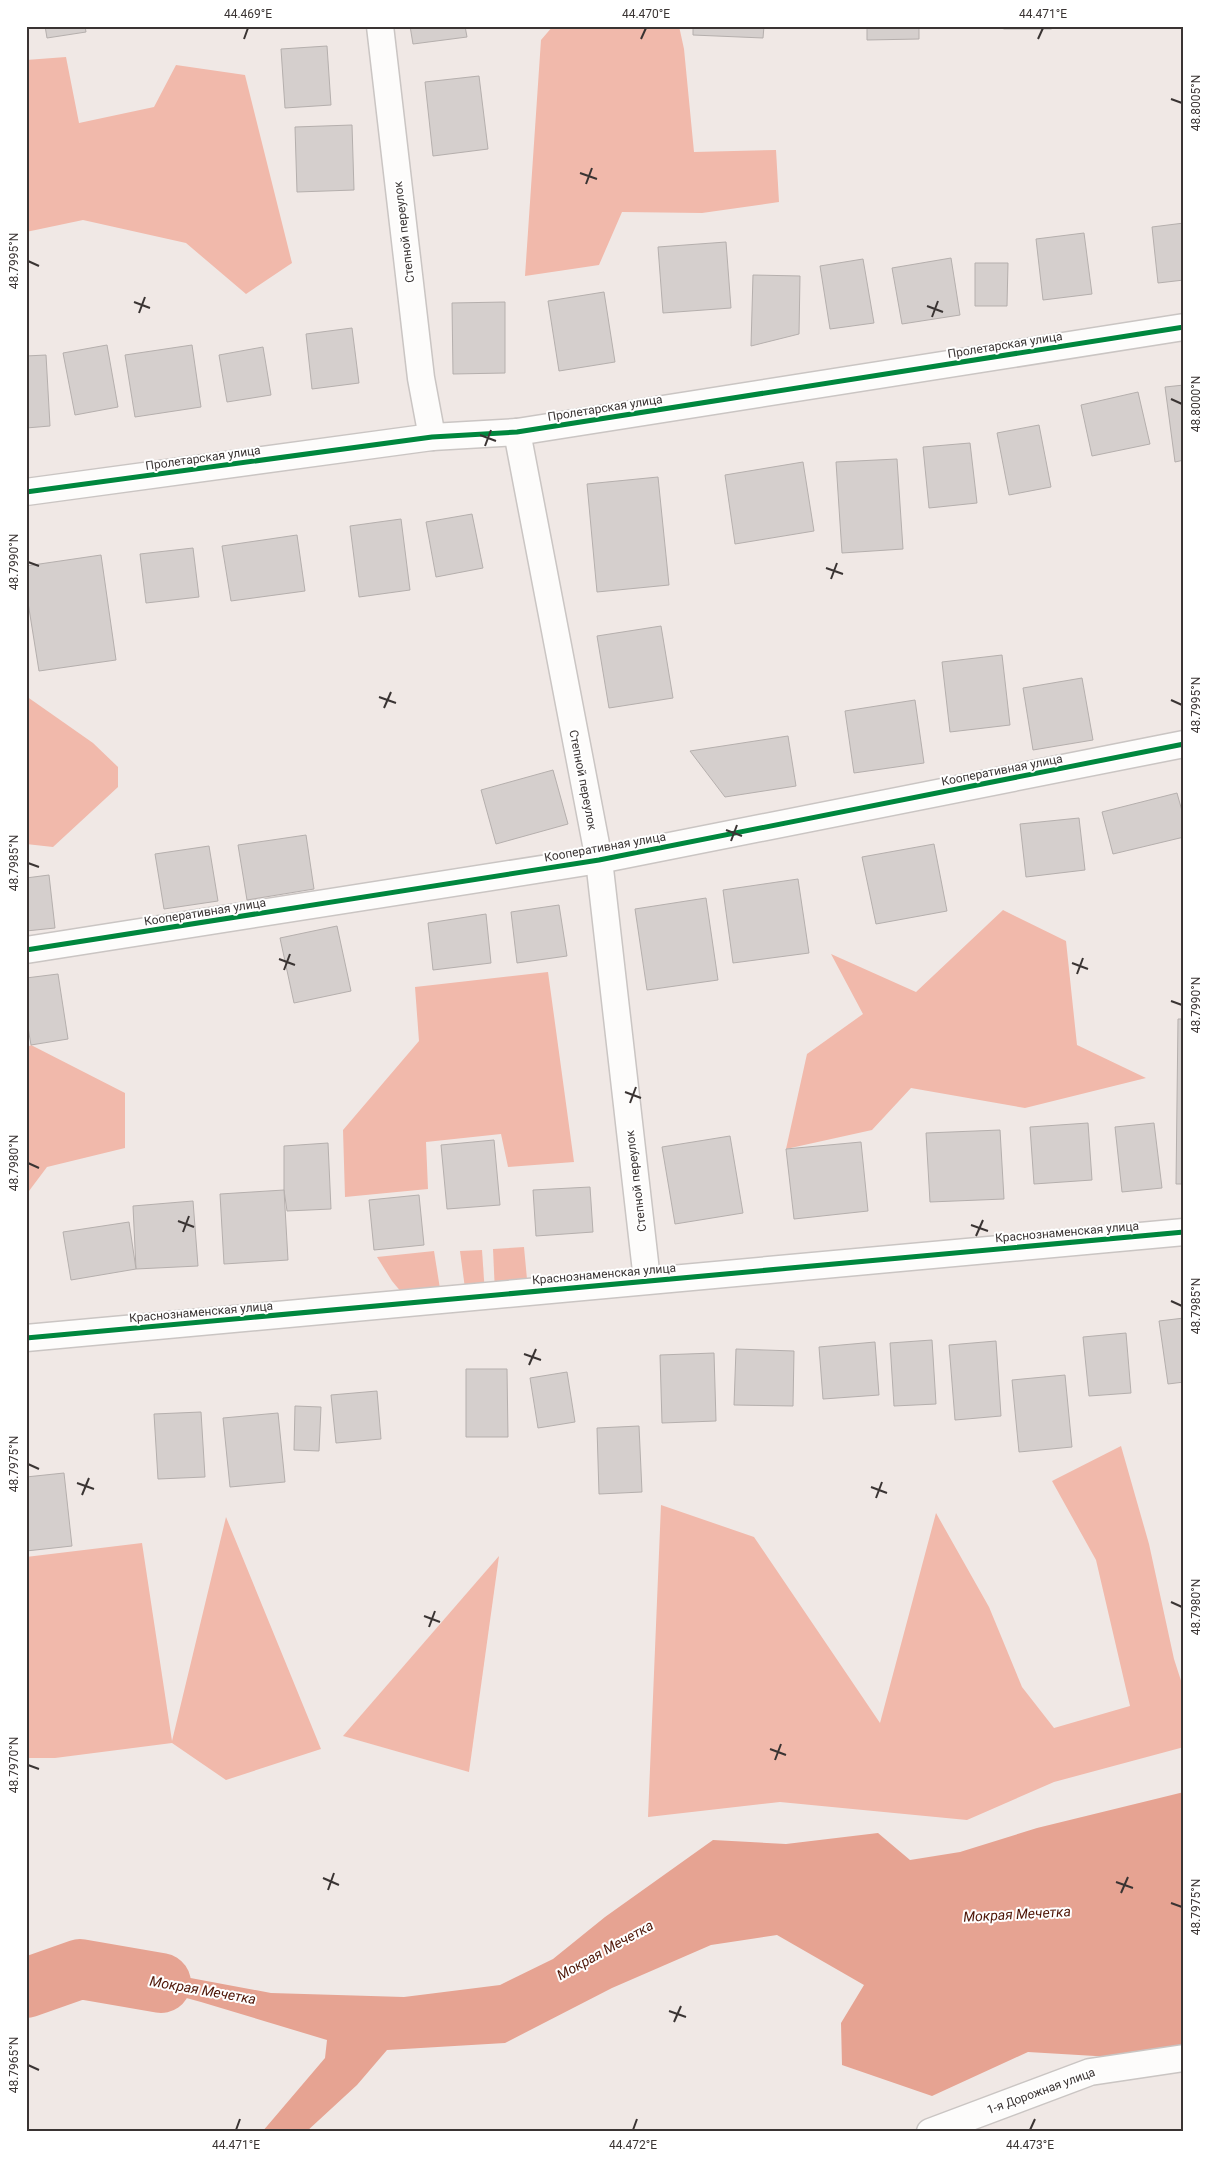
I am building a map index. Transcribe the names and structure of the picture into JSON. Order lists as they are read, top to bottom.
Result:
{
  "streets": {
    "street": [
      "Степной переулок",
      "Пролетарская улица",
      "Кооперативная улица",
      "Краснознаменская улица",
      "1-я Дорожная улица"
    ]
  },
  "crossings": [
    ["Степной переулок", "Пролетарская улица"],
    ["Степной переулок", "Кооперативная улица"],
    ["Степной переулок", "Краснознаменская улица"]
  ],
  "water": ["Мокрая Мечетка"],
  "coordinates": [
    "44.469°E",
    "44.470°E",
    "44.471°E",
    "48.8005°N",
    "48.7995°N",
    "48.8000°N",
    "48.7990°N",
    "48.7985°N",
    "48.7980°N",
    "48.7975°N",
    "48.7970°N",
    "48.7965°N",
    "44.472°E",
    "44.473°E"
  ]
}
